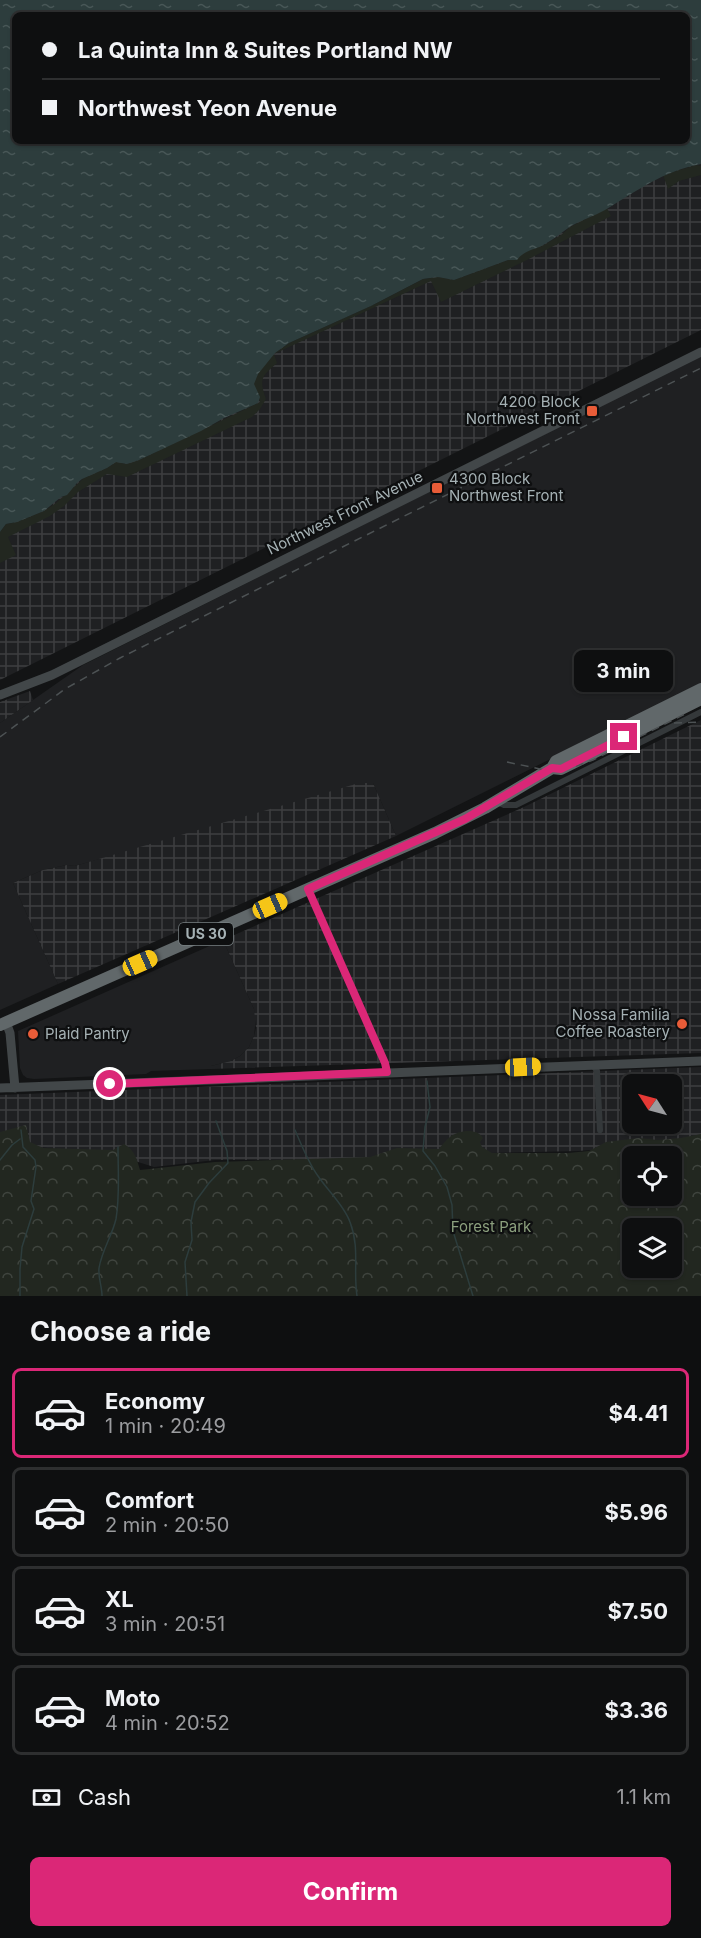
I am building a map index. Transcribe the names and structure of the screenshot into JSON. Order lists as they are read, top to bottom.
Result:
{
  "streets": {
    "highway": ["US 30"],
    "main road": ["Northwest Front Avenue"]
  },
  "parks": ["Forest Park"],
  "places": {
    "transit": ["4200 Block Northwest Front", "4300 Block Northwest Front"],
    "other": ["Nossa Familia Coffee Roastery", "Plaid Pantry"]
  },
  "north": "top left",
  "page": {
    "banner": ["La Quinta Inn & Suites Portland NW", "Northwest Yeon Avenue"],
    "bubble": "3 min",
    "heading": "Choose a ride",
    "list": [
      {
        "name": "Economy",
        "note": "1 min · 20:49",
        "value": "$4.41"
      },
      {
        "name": "Comfort",
        "note": "2 min · 20:50",
        "value": "$5.96"
      },
      {
        "name": "XL",
        "note": "3 min · 20:51",
        "value": "$7.50"
      },
      {
        "name": "Moto",
        "note": "4 min · 20:52",
        "value": "$3.36"
      }
    ],
    "pay": ["Cash", "1.1 km"],
    "buttons": "Confirm"
  }
}
